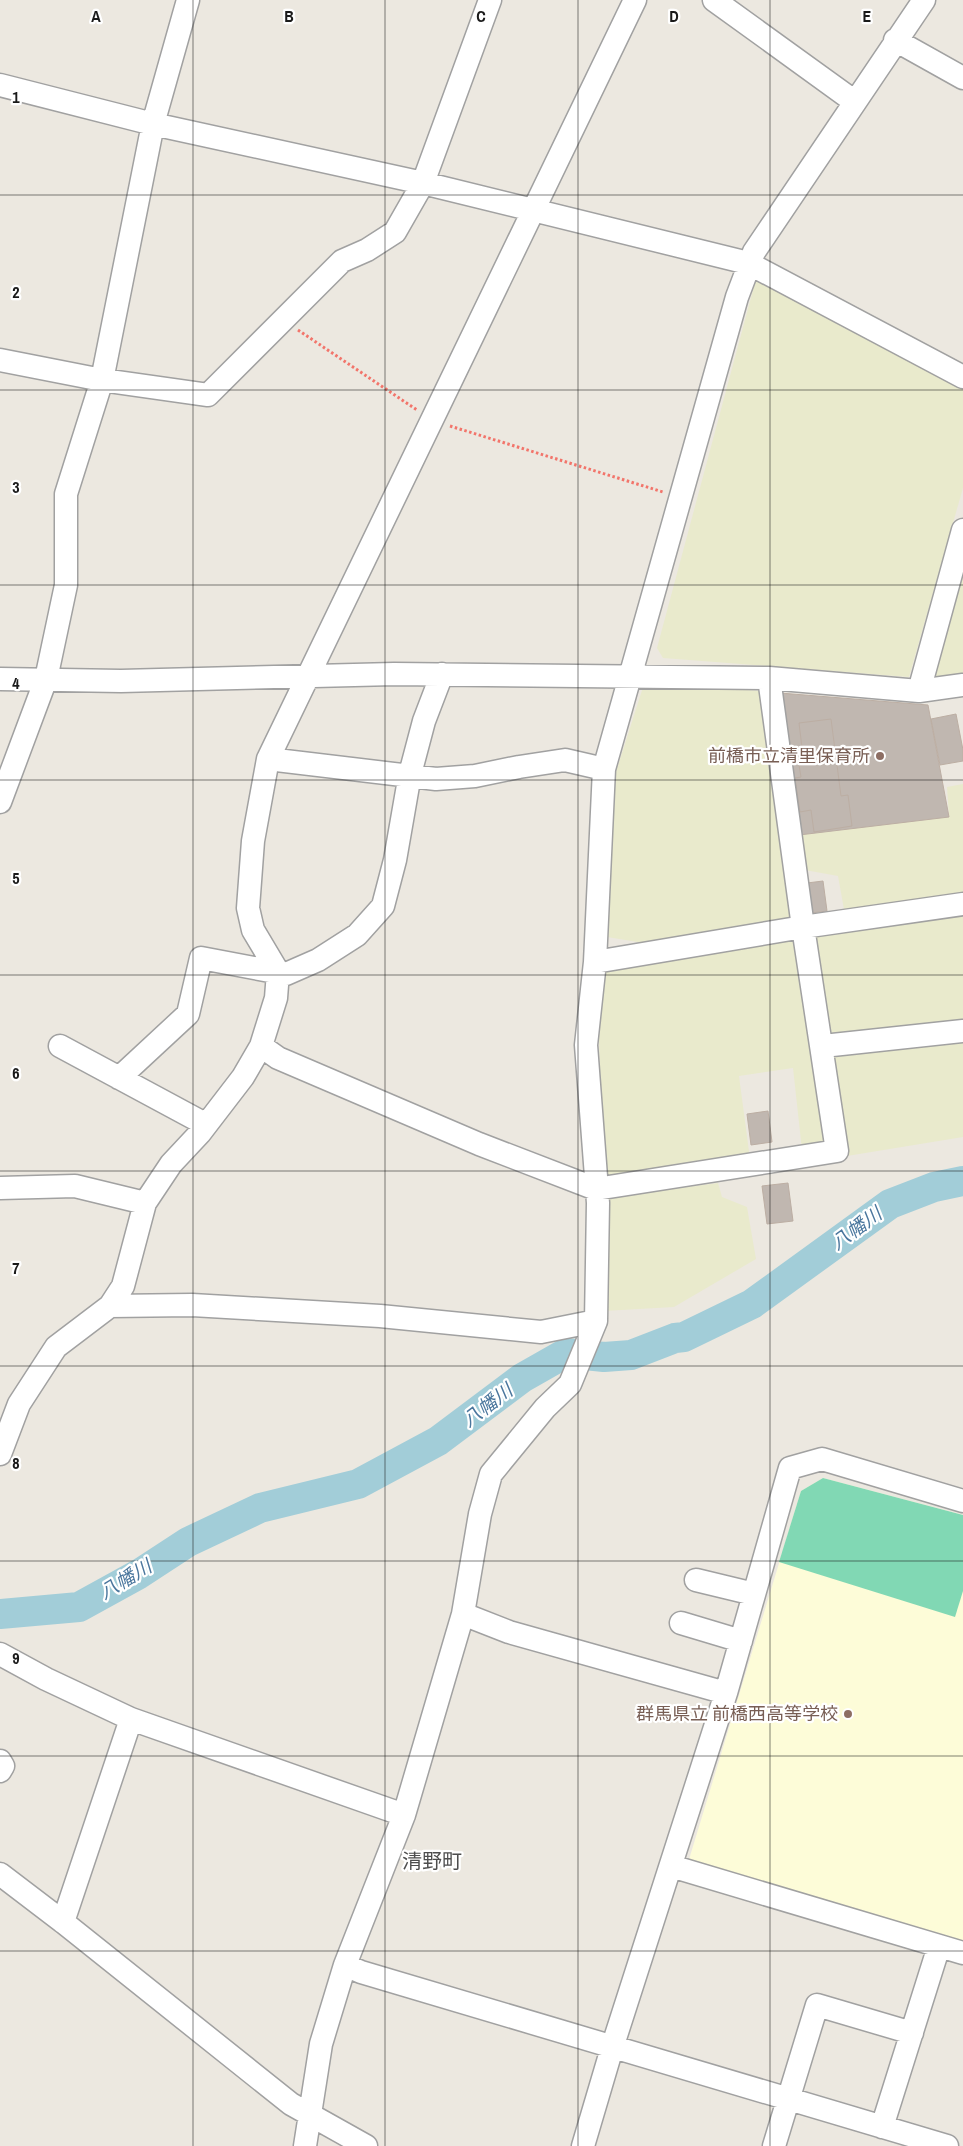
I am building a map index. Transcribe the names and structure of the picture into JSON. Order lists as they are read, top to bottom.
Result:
{
  "districts": ["清野町"],
  "water": ["八幡川"],
  "places": ["前橋市立清里保育所", "群馬県立 前橋西高等学校"],
  "grid": {
    "columns": [
      "A",
      "B",
      "C",
      "D",
      "E"
    ],
    "rows": [
      "1",
      "2",
      "3",
      "4",
      "5",
      "6",
      "7",
      "8",
      "9"
    ]
  }
}
